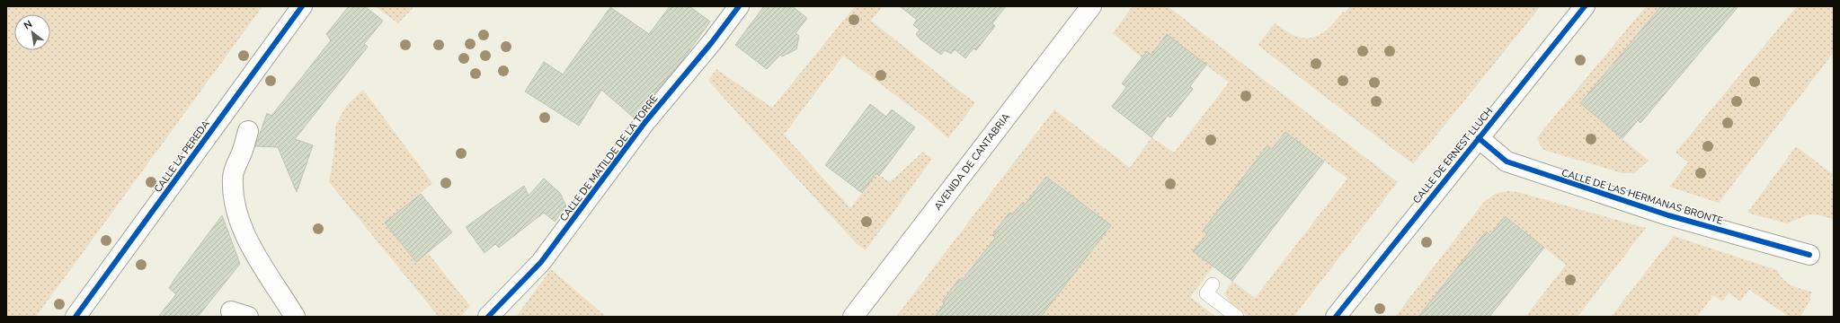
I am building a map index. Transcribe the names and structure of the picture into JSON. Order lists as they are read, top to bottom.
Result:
{
  "streets": {
    "street": [
      "CALLE DE ERNEST LLUCH",
      "CALLE LA PEREDA",
      "CALLE DE MATILDE DE LA TORRE",
      "AVENIDA DE CANTABRIA",
      "CALLE DE LAS HERMANAS BRONTE"
    ]
  },
  "crossings": [
    ["CALLE DE ERNEST LLUCH", "CALLE DE LAS HERMANAS BRONTE"]
  ],
  "north": "top left"
}
